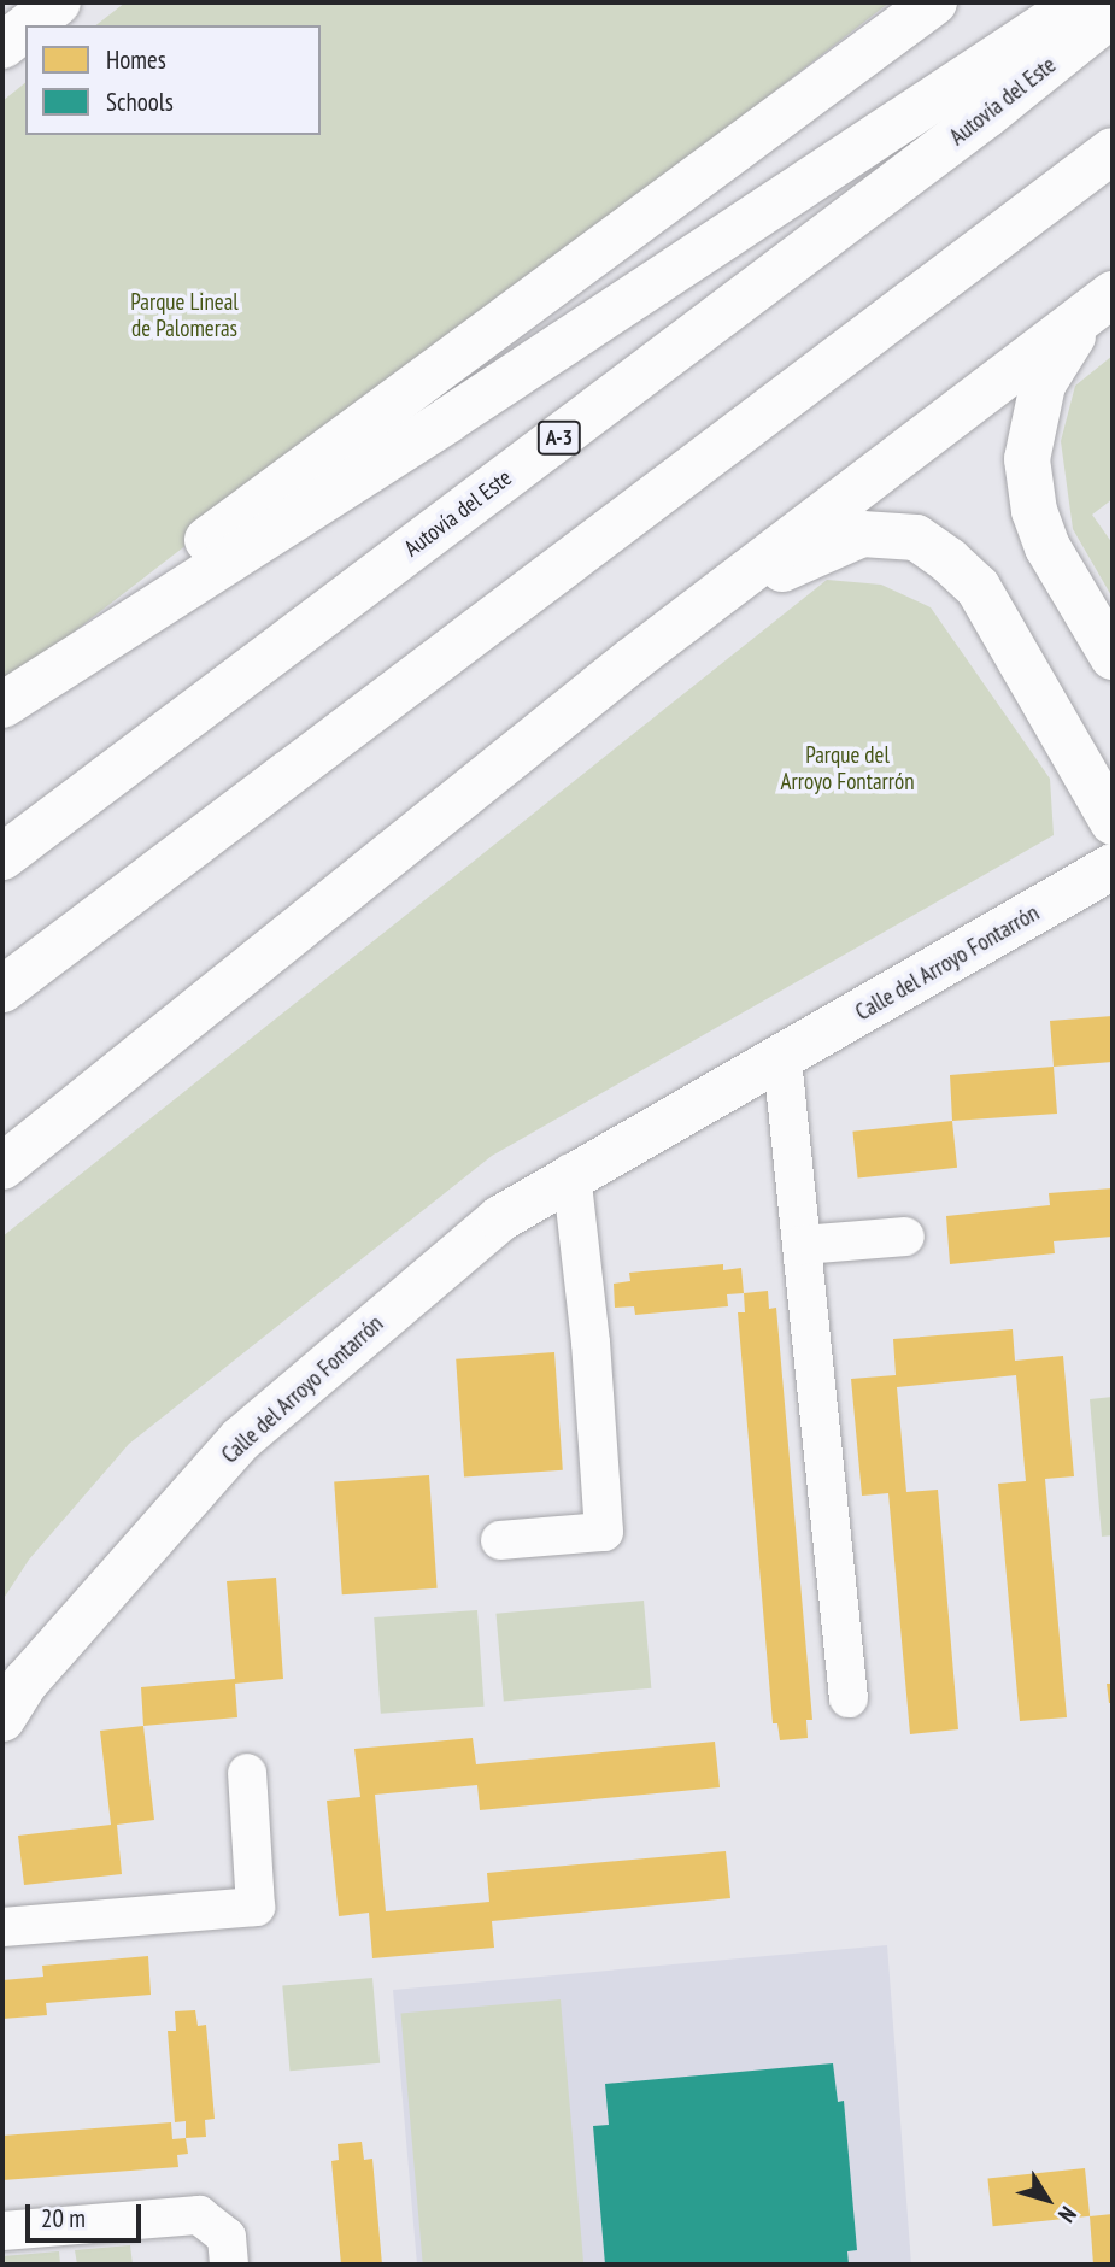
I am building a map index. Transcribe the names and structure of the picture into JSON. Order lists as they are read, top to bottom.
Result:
{
  "streets": {
    "main road": ["Autovía del Este", "A-3", "Calle del Arroyo Fontarrón"]
  },
  "parks": ["Parque Lineal de Palomeras", "Parque del Arroyo Fontarrón"],
  "legend": ["Homes", "Schools"],
  "scale_bar": "20 m",
  "north": "bottom right"
}
